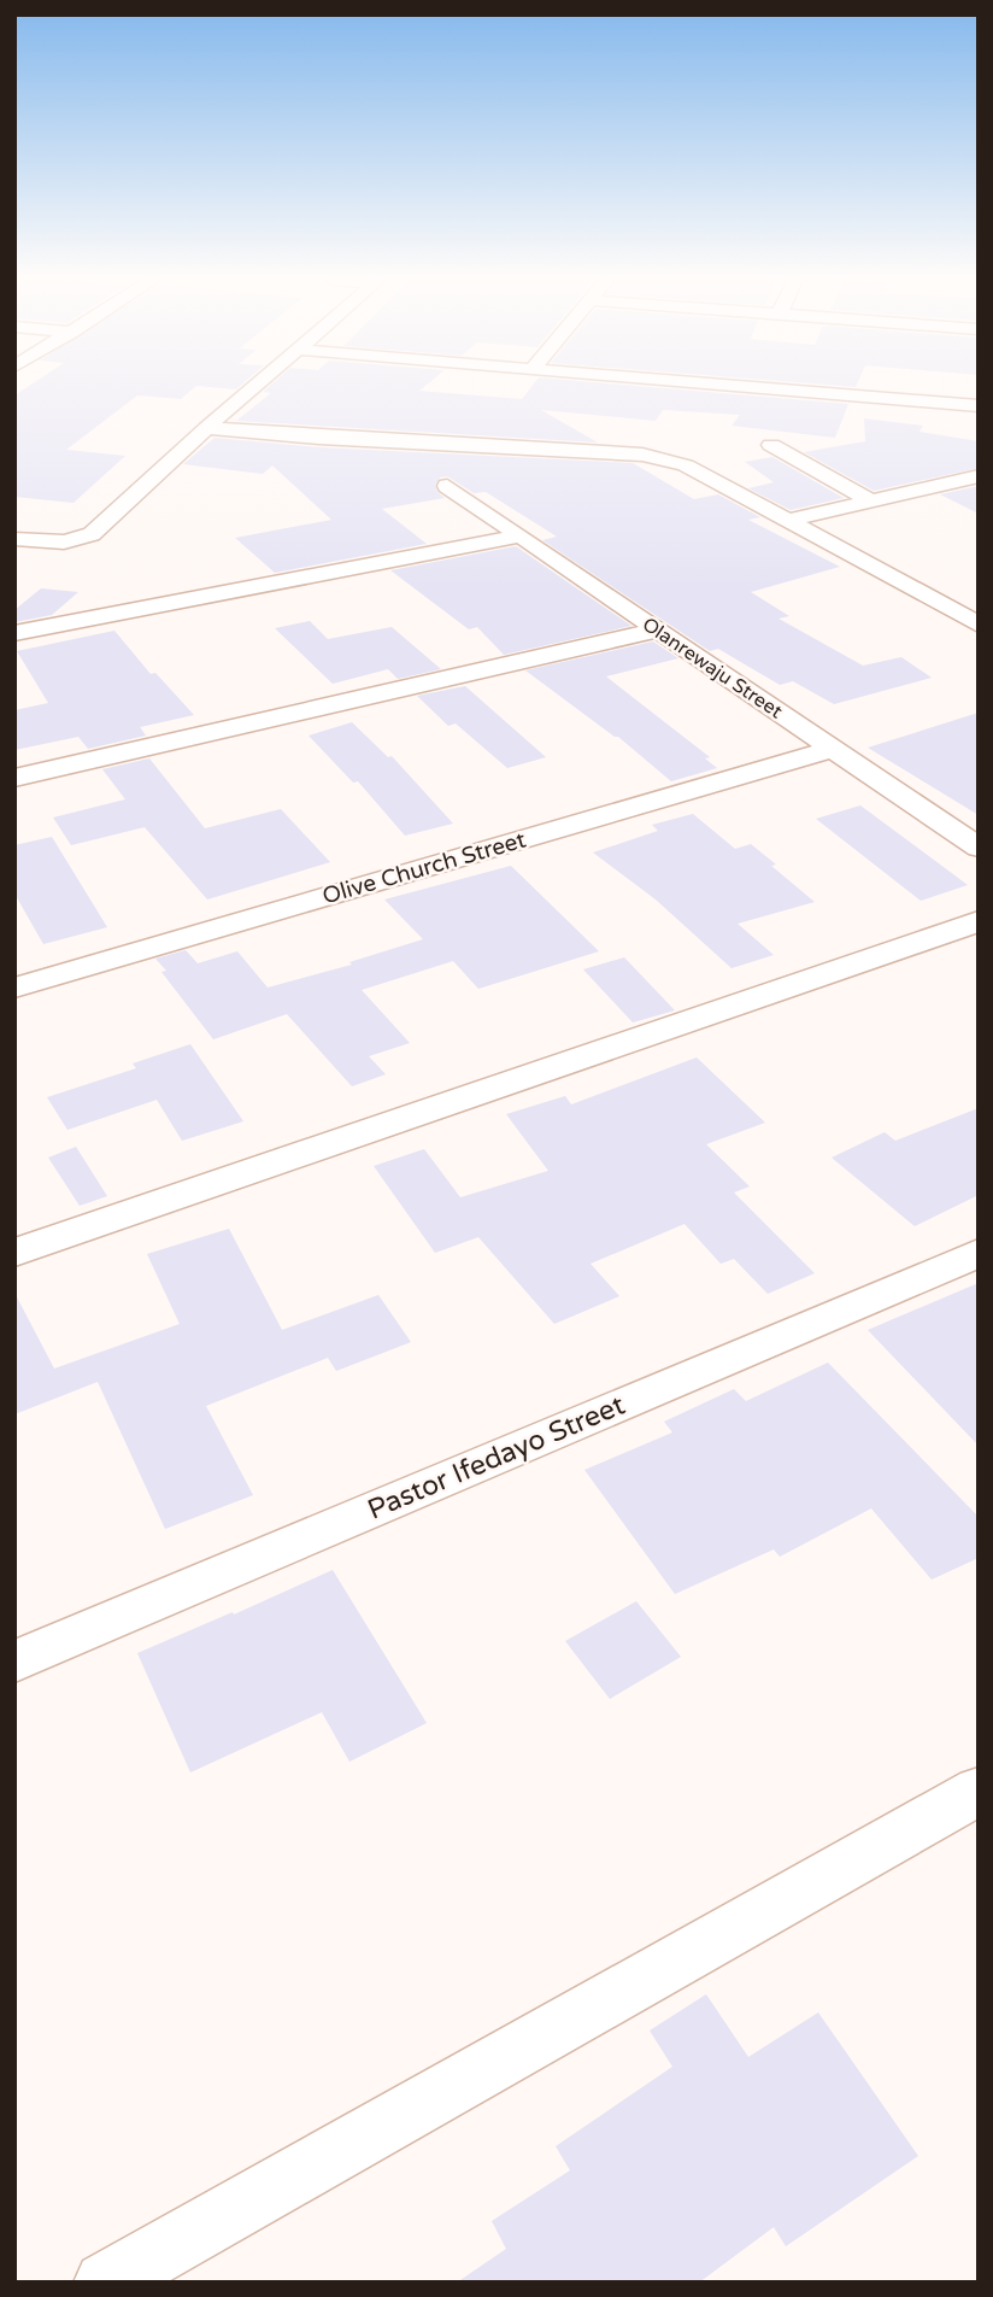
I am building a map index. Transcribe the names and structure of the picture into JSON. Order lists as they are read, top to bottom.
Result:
{
  "streets": {
    "street": ["Olanrewaju Street", "Olive Church Street", "Pastor Ifedayo Street"]
  },
  "crossings": [
    ["Olanrewaju Street", "Olive Church Street"]
  ]
}
